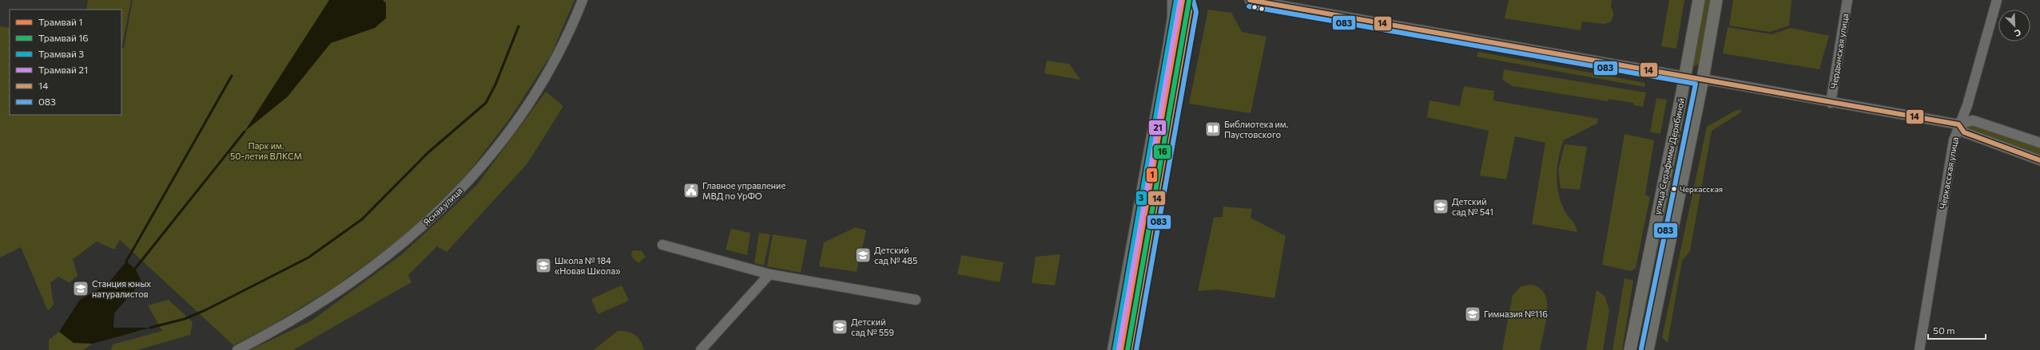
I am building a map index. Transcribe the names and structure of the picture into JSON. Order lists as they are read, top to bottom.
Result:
{
  "streets": {
    "main road": ["улица Серафимы Дерябиной"],
    "street": ["Чердынская улица", "Черкасская улица", "Ясная улица"]
  },
  "parks": ["Парк им. 50-летия ВЛКСМ"],
  "places": {
    "library": ["Библиотека им. Паустовского"],
    "other": ["Черкасская"],
    "public building": ["Главное управление МВД по УрФО"],
    "school or university": [
      "Детский сад № 541",
      "Детский сад № 485",
      "Школа № 184 «Новая Школа»",
      "Станция юных натуралистов",
      "Гимназия №116",
      "Детский сад № 559"
    ]
  },
  "lines": [
    "tram line 1",
    "tram line 3",
    "tram line 21",
    "transit line 14",
    "transit line 083",
    "tram line 16"
  ],
  "legend": [
    "Трамвай 1",
    "Трамвай 16",
    "Трамвай 3",
    "Трамвай 21",
    "14",
    "083"
  ],
  "scale_bar": "50 m",
  "north": "bottom right"
}
